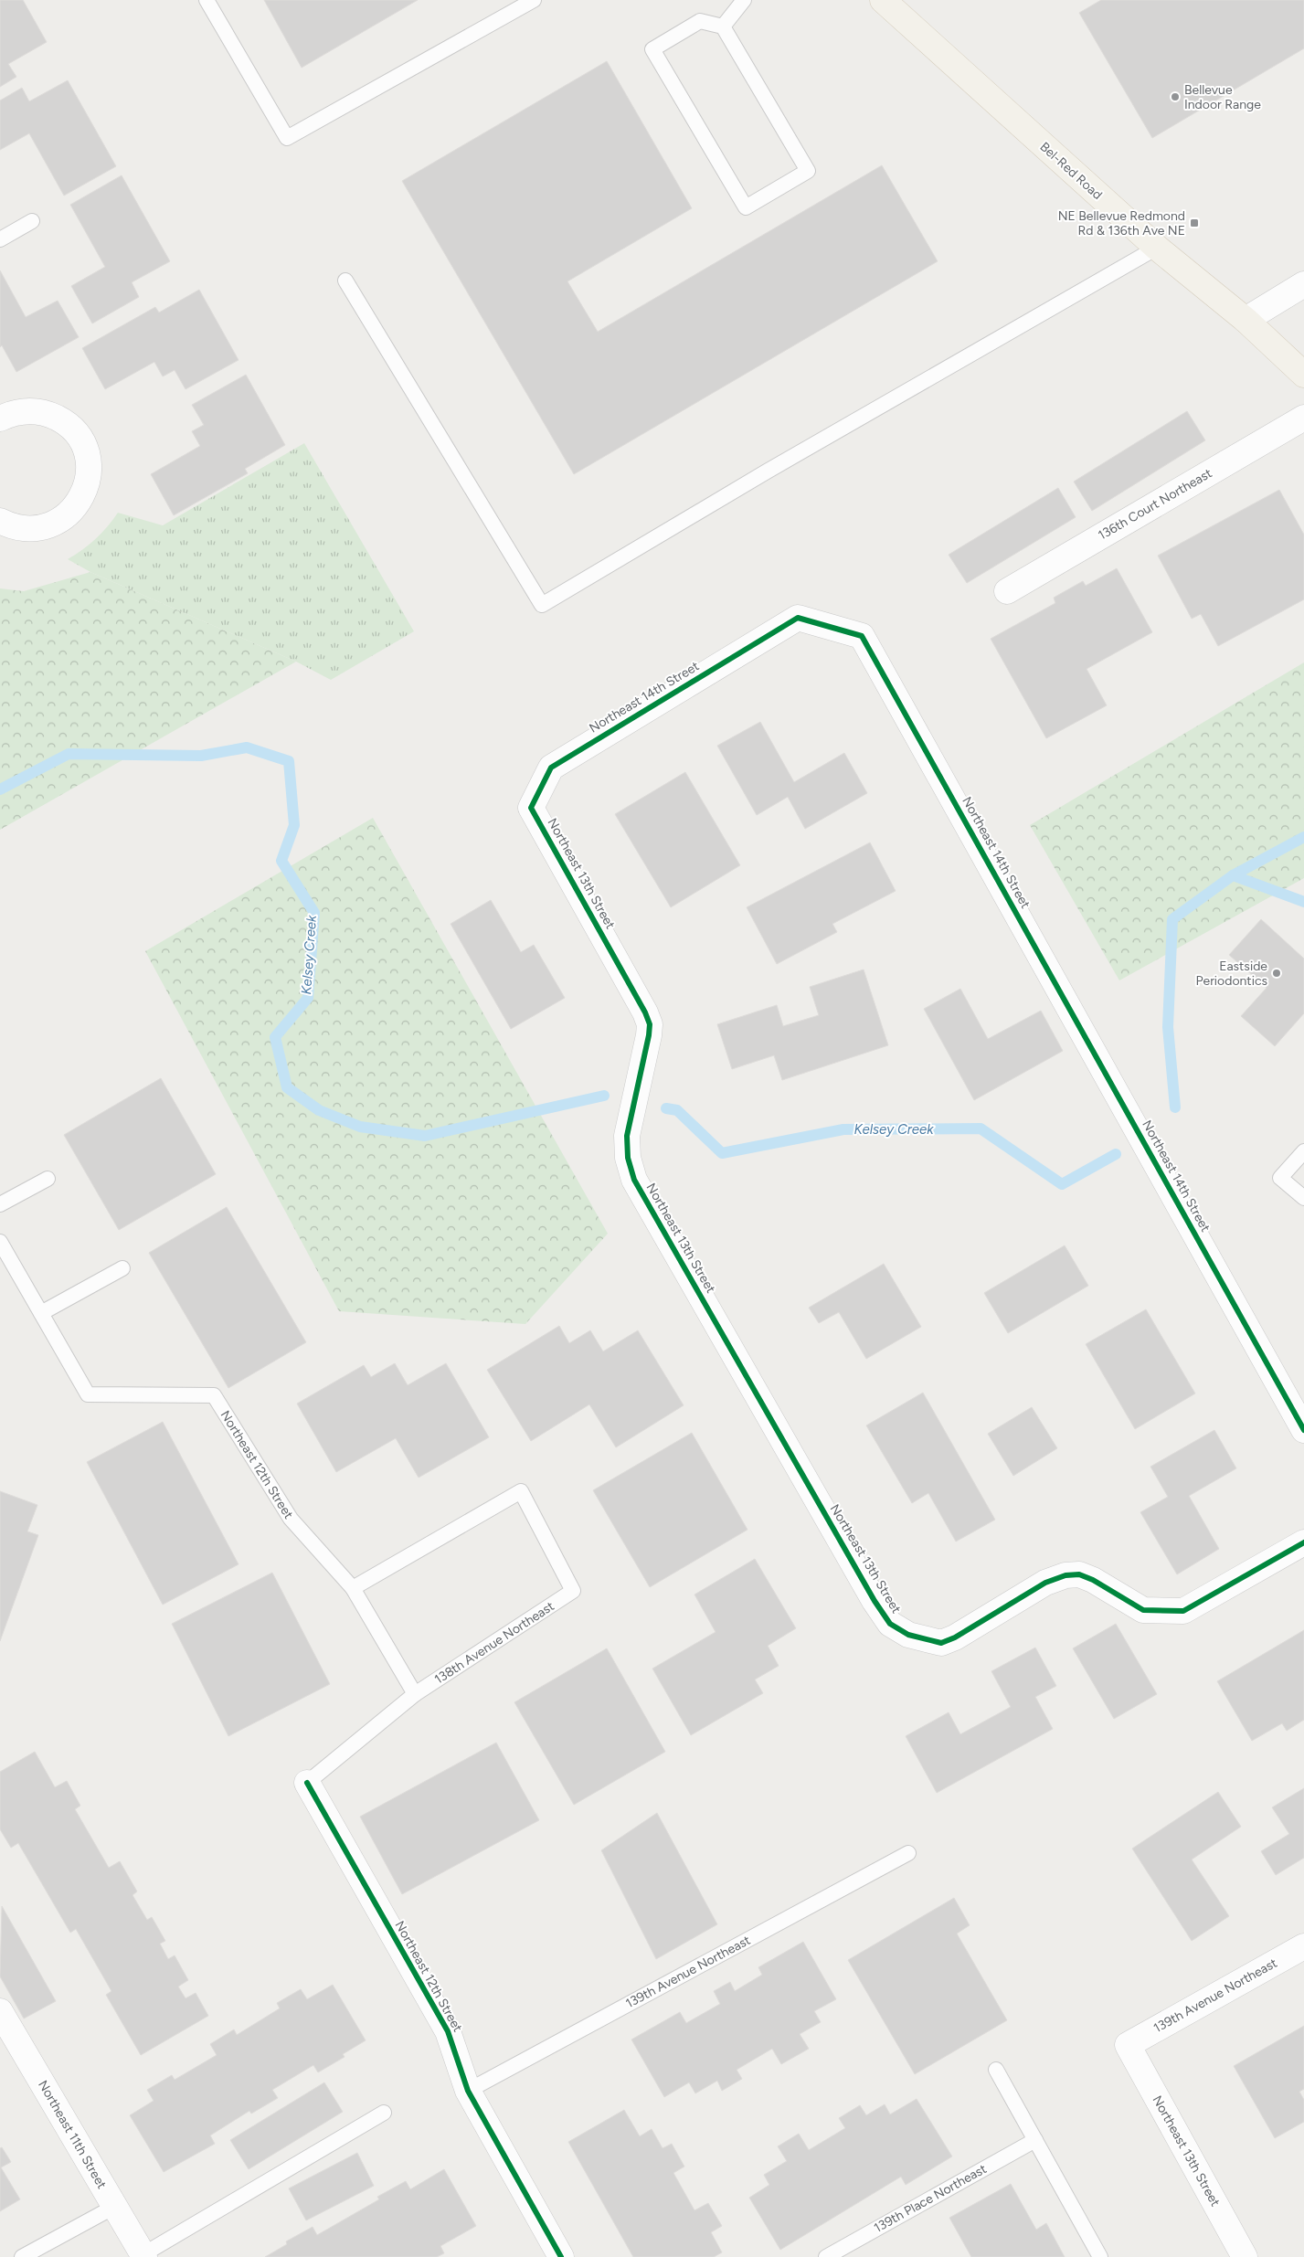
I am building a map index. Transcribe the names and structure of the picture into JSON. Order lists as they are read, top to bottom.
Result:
{
  "streets": {
    "main road": ["Bel-Red Road"],
    "street": [
      "136th Court Northeast",
      "Northeast 14th Street",
      "Northeast 13th Street",
      "Northeast 12th Street",
      "139th Avenue Northeast",
      "Northeast 11th Street"
    ],
    "lane": ["138th Avenue Northeast", "139th Place Northeast"]
  },
  "crossings": [
    ["Northeast 14th Street", "Northeast 13th Street"],
    ["Northeast 13th Street", "139th Avenue Northeast"],
    ["Northeast 12th Street", "138th Avenue Northeast"],
    ["Northeast 12th Street", "139th Avenue Northeast"]
  ],
  "water": ["Kelsey Creek"],
  "places": {
    "other": ["Bellevue Indoor Range", "Eastside Periodontics"],
    "transit": ["NE Bellevue Redmond Rd & 136th Ave NE"]
  }
}
